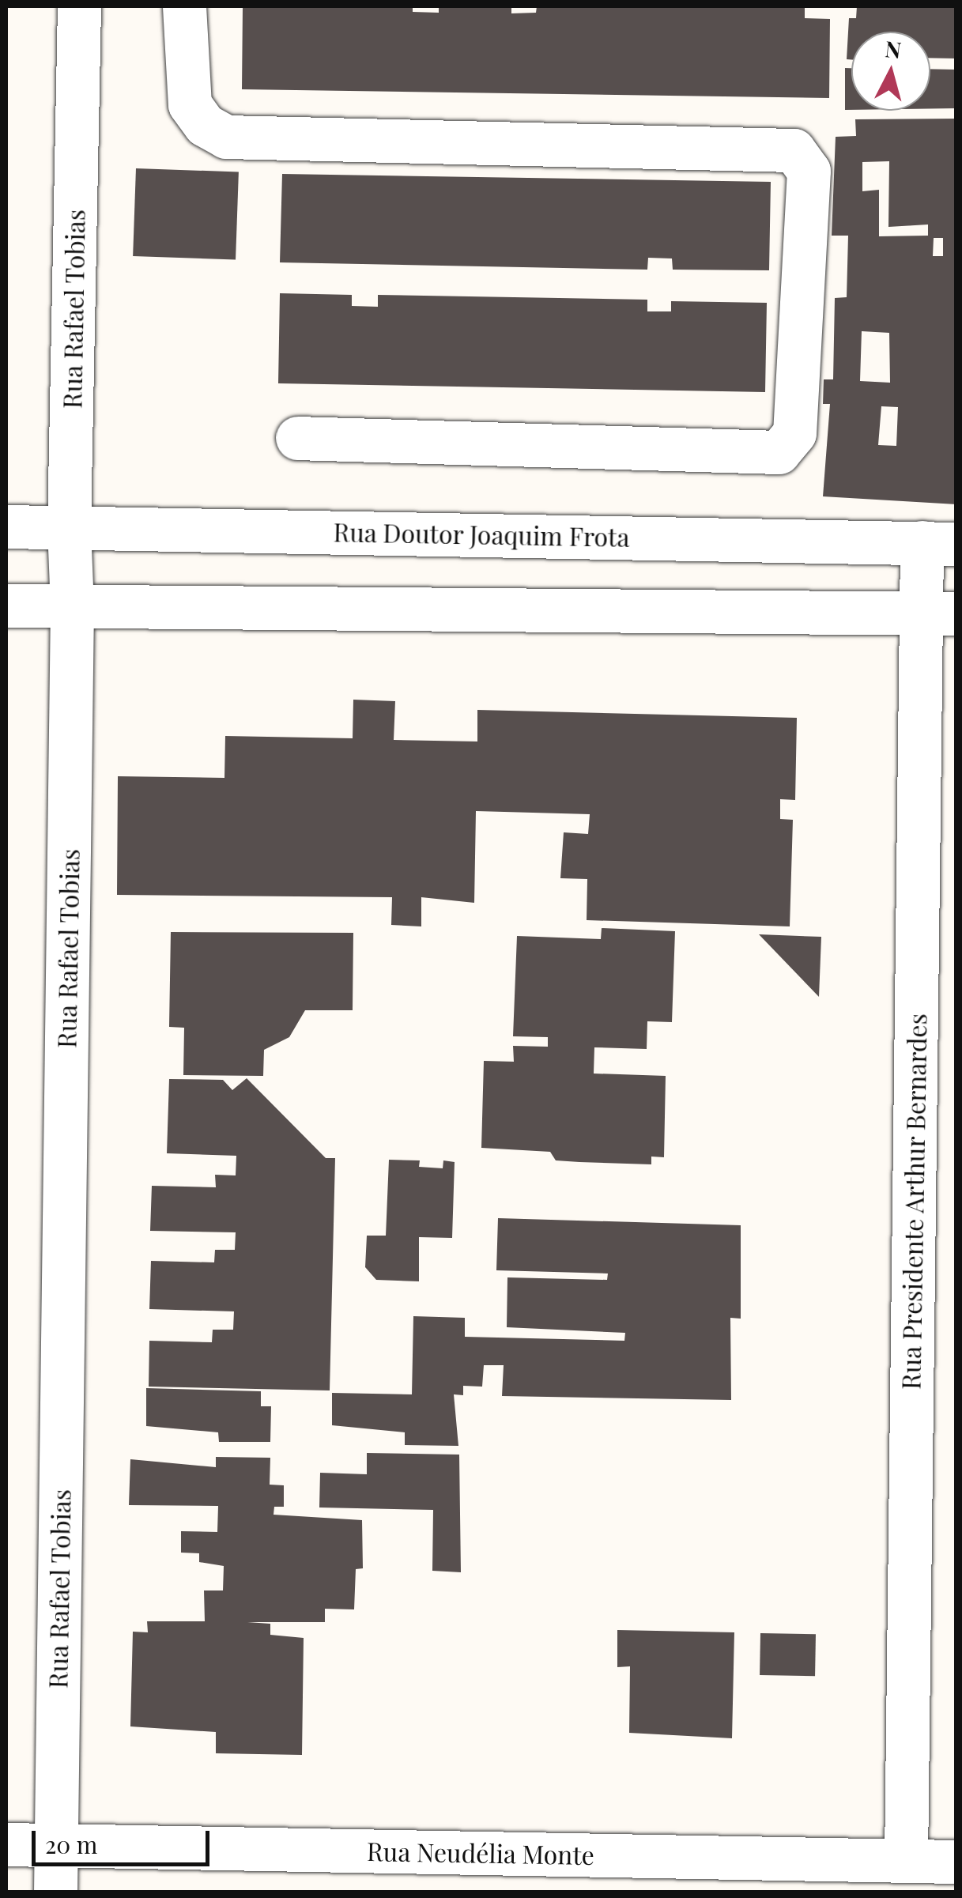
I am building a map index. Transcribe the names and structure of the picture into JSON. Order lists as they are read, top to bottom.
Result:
{
  "streets": {
    "street": [
      "Rua Rafael Tobias",
      "Rua Doutor Joaquim Frota",
      "Rua Presidente Arthur Bernardes",
      "Rua Neudélia Monte"
    ]
  },
  "crossings": [
    ["Rua Rafael Tobias", "Rua Doutor Joaquim Frota"],
    ["Rua Rafael Tobias", "Rua Neudélia Monte"],
    ["Rua Doutor Joaquim Frota", "Rua Presidente Arthur Bernardes"],
    ["Rua Presidente Arthur Bernardes", "Rua Neudélia Monte"]
  ],
  "scale_bar": "20 m",
  "north": "top"
}
